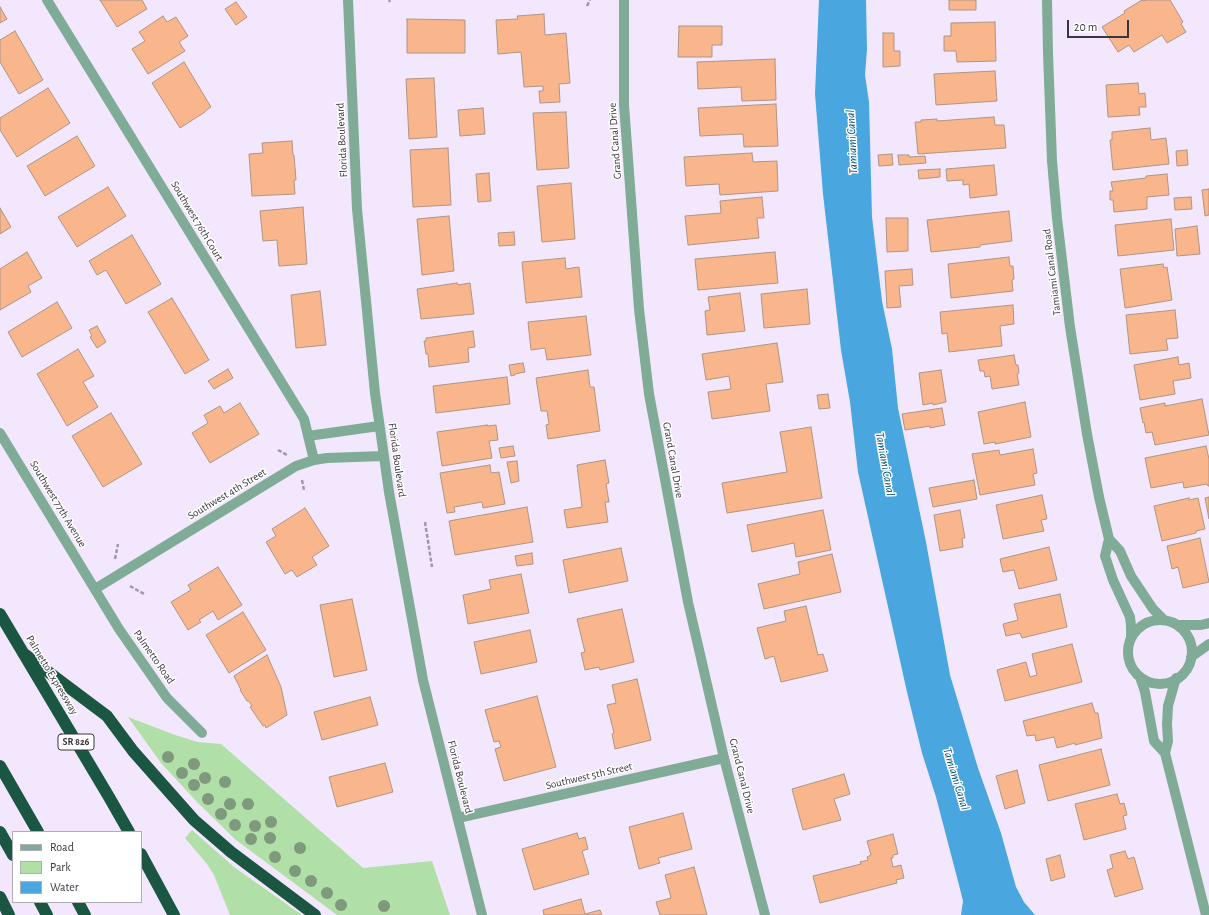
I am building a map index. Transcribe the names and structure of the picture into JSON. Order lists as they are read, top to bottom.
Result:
{
  "streets": {
    "highway": ["Palmetto Expressway", "SR 826"],
    "street": [
      "Florida Boulevard",
      "Grand Canal Drive",
      "Southwest 76th Court",
      "Tamiami Canal Road",
      "Southwest 4th Street",
      "Southwest 77th Avenue",
      "Palmetto Road",
      "Southwest 5th Street"
    ]
  },
  "crossings": [
    ["Florida Boulevard", "Southwest 4th Street"],
    ["Florida Boulevard", "Southwest 5th Street"],
    ["Grand Canal Drive", "Southwest 5th Street"],
    ["Southwest 76th Court", "Southwest 4th Street"],
    ["Southwest 4th Street", "Southwest 77th Avenue"],
    ["Southwest 4th Street", "Palmetto Road"],
    ["Southwest 77th Avenue", "Palmetto Road"]
  ],
  "water": ["Tamiami Canal"],
  "legend": ["Road", "Park", "Water"],
  "scale_bar": "20 m"
}
